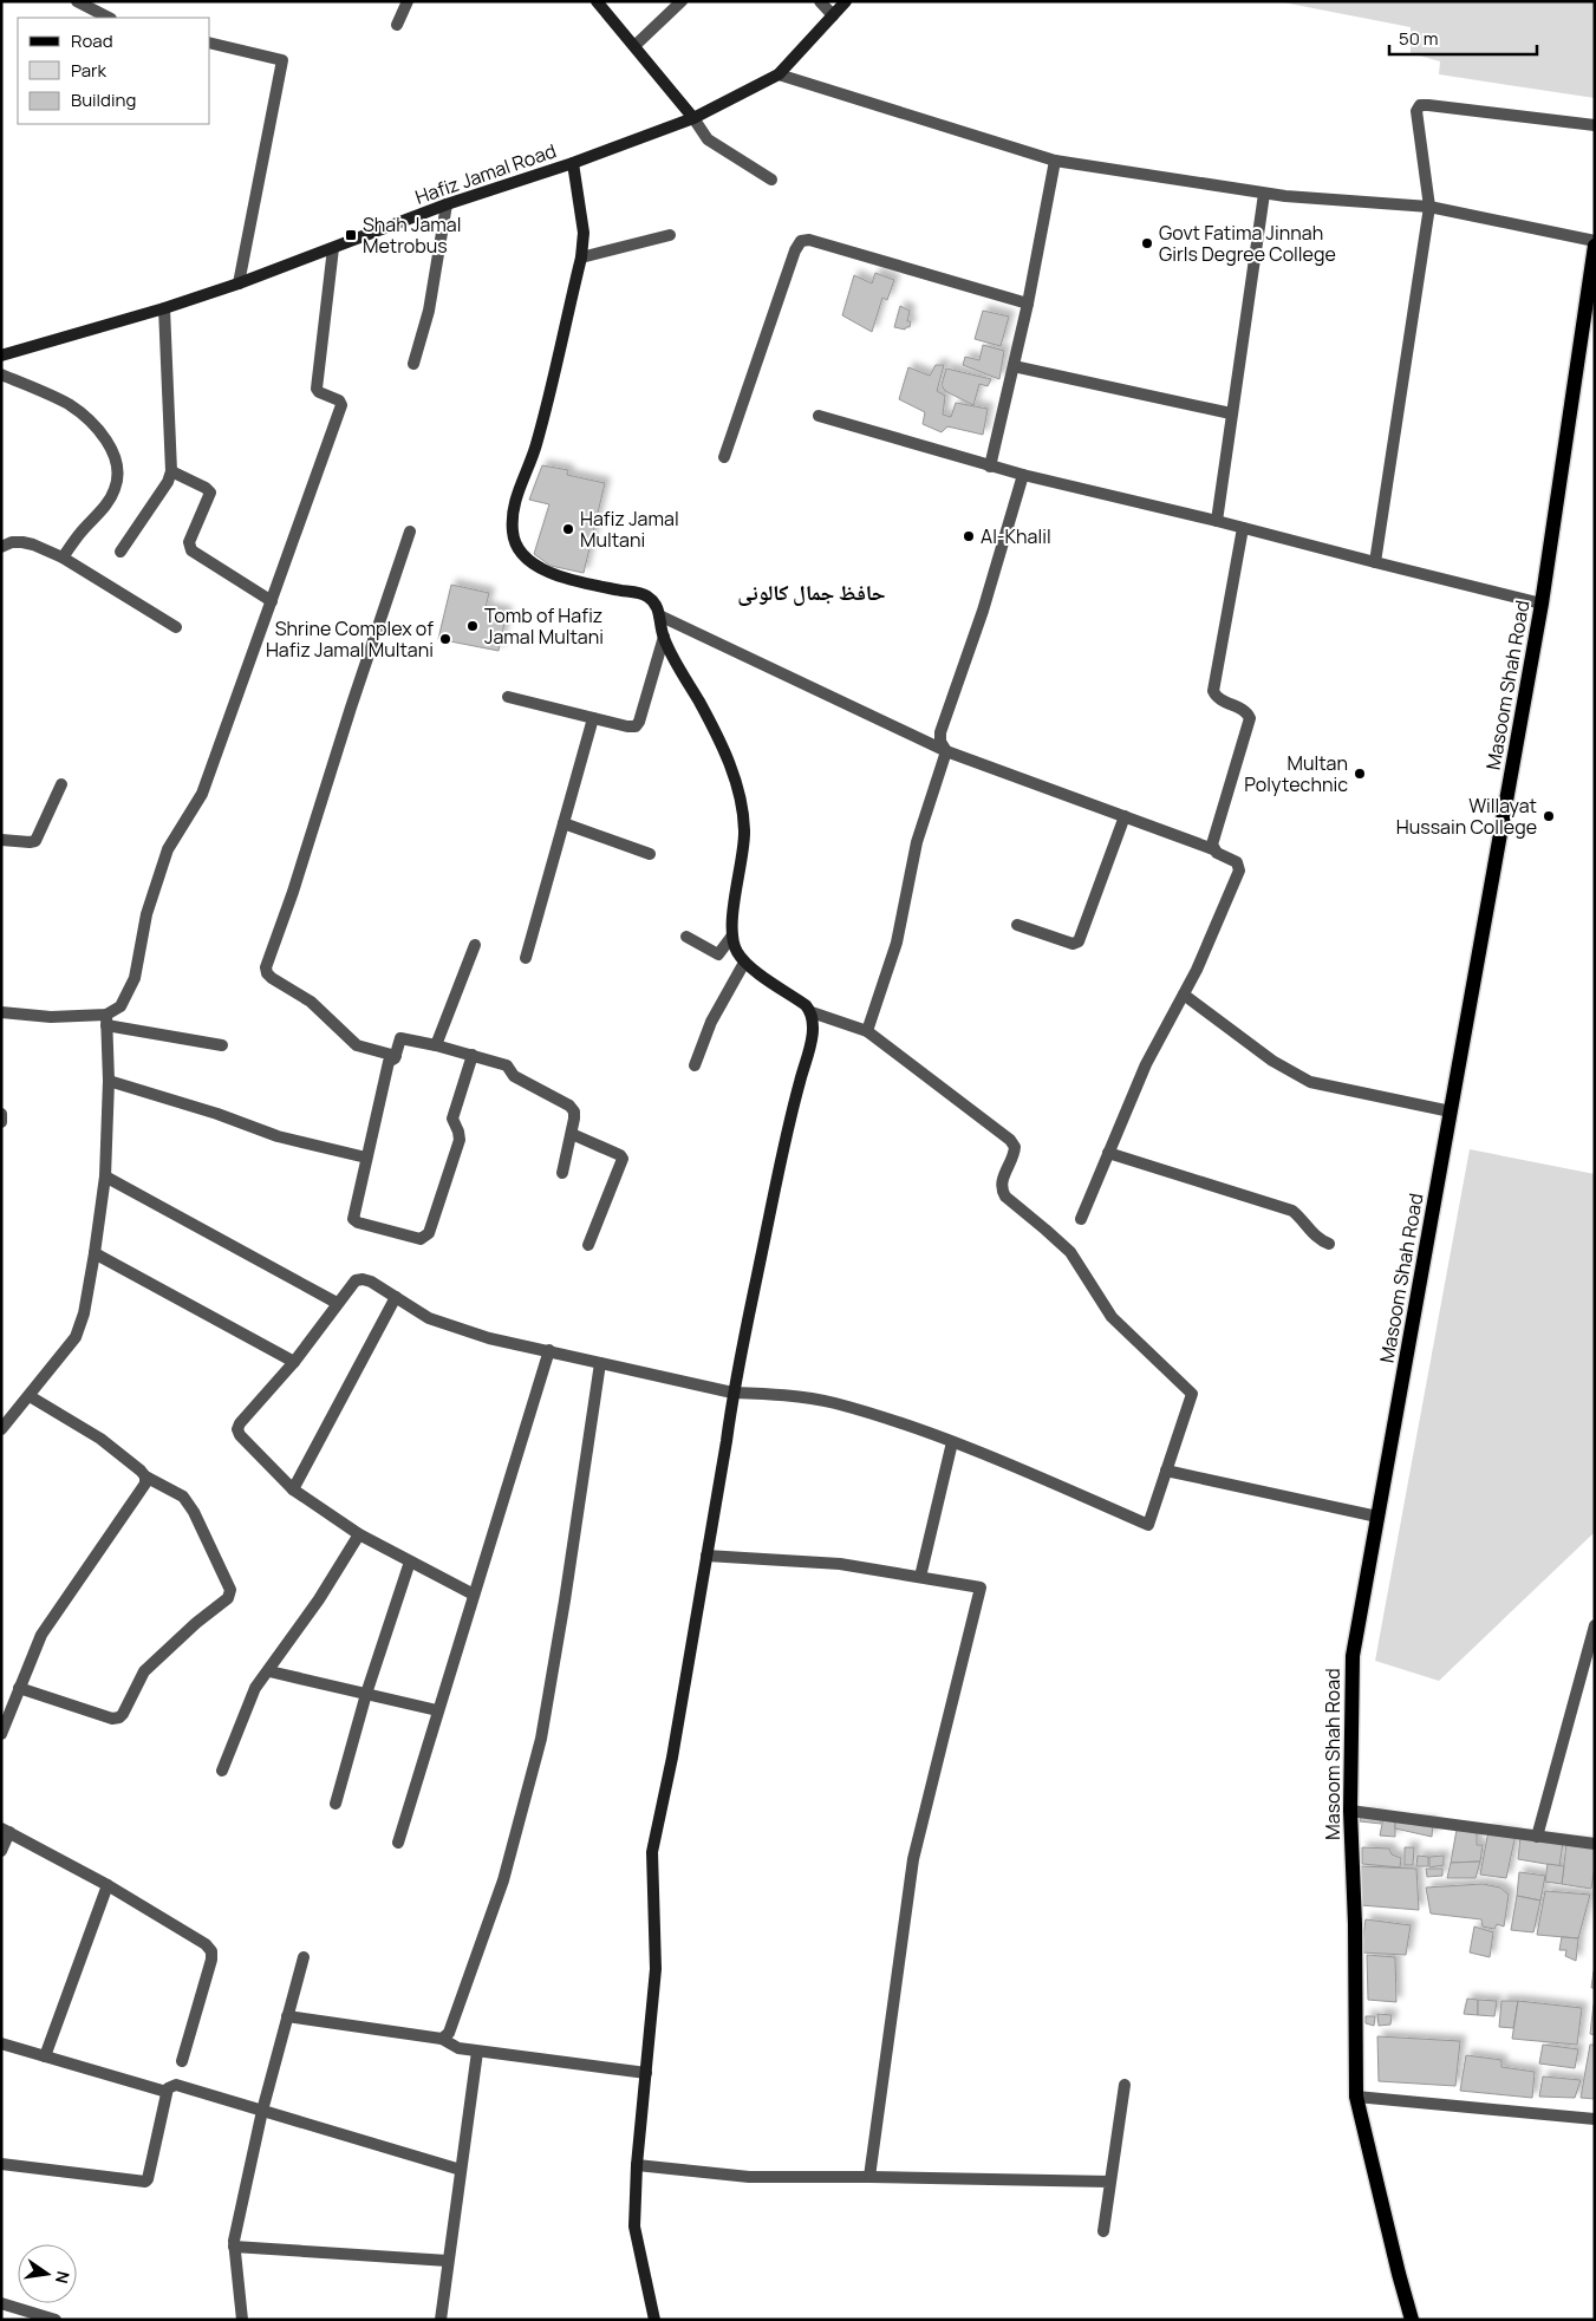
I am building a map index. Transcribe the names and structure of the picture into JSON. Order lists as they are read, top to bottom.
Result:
{
  "streets": {
    "main road": ["Masoom Shah Road"],
    "street": ["Hafiz Jamal Road"]
  },
  "districts": ["حافظ جمال کالونی"],
  "places": {
    "transit": ["Shah Jamal Metrobus"],
    "other": [
      "Govt Fatima Jinnah Girls Degree College",
      "Hafiz Jamal Multani",
      "Al-Khalil",
      "Tomb of Hafiz Jamal Multani",
      "Shrine Complex of Hafiz Jamal Multani",
      "Multan Polytechnic",
      "Willayat Hussain College"
    ]
  },
  "legend": ["Road", "Park", "Building"],
  "scale_bar": "50 m",
  "north": "right"
}
